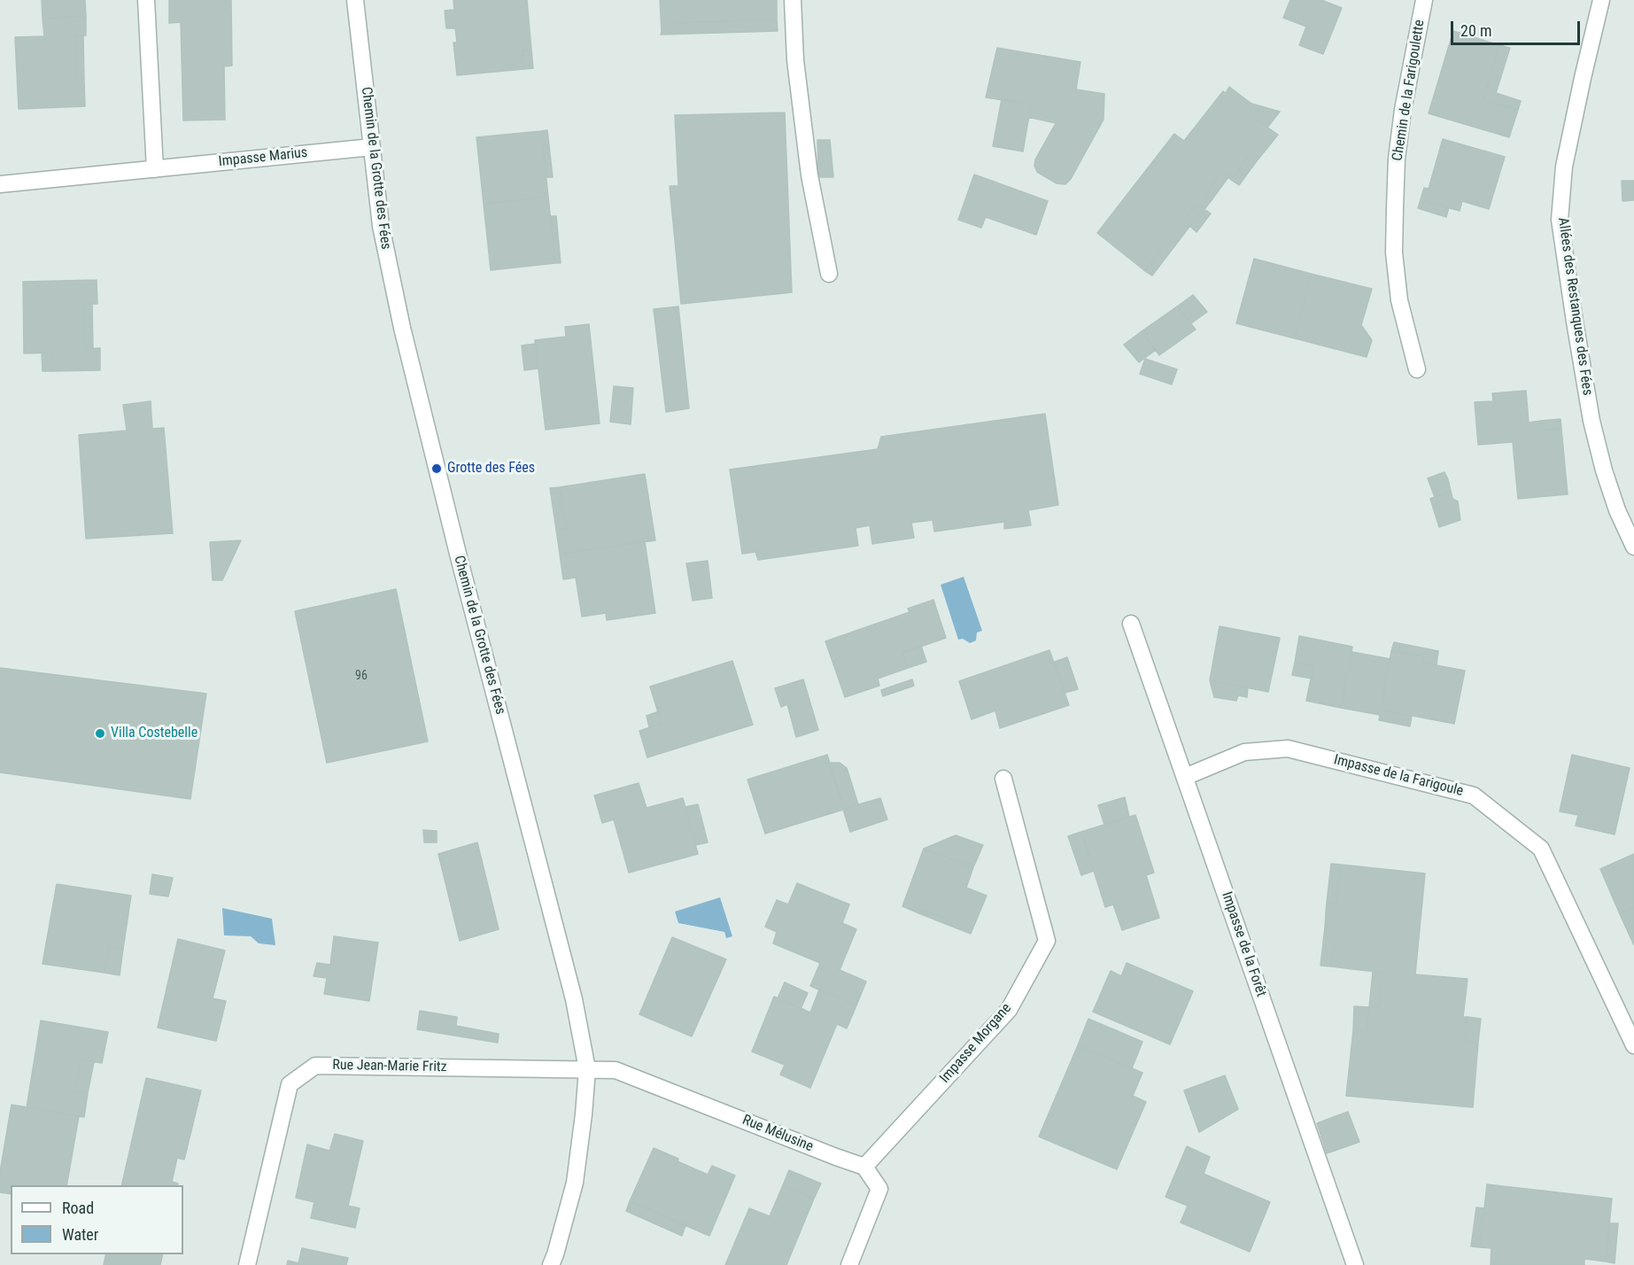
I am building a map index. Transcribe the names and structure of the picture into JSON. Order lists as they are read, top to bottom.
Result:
{
  "streets": {
    "street": [
      "Chemin de la Farigoulette",
      "Impasse Marius",
      "Chemin de la Grotte des Fées",
      "Allées des Restanques des Fées",
      "Impasse de la Farigoule",
      "Impasse de la Forêt",
      "Impasse Morgane",
      "Rue Jean-Marie Fritz",
      "Rue Mélusine"
    ]
  },
  "crossings": [
    ["Impasse Marius", "Chemin de la Grotte des Fées"],
    ["Chemin de la Grotte des Fées", "Rue Jean-Marie Fritz"],
    ["Chemin de la Grotte des Fées", "Rue Mélusine"],
    ["Impasse de la Farigoule", "Impasse de la Forêt"],
    ["Impasse Morgane", "Rue Mélusine"],
    ["Rue Jean-Marie Fritz", "Rue Mélusine"]
  ],
  "places": ["Grotte des Fées", "Villa Costebelle"],
  "house_numbers": ["96"],
  "legend": ["Road", "Water"],
  "scale_bar": "20 m"
}
